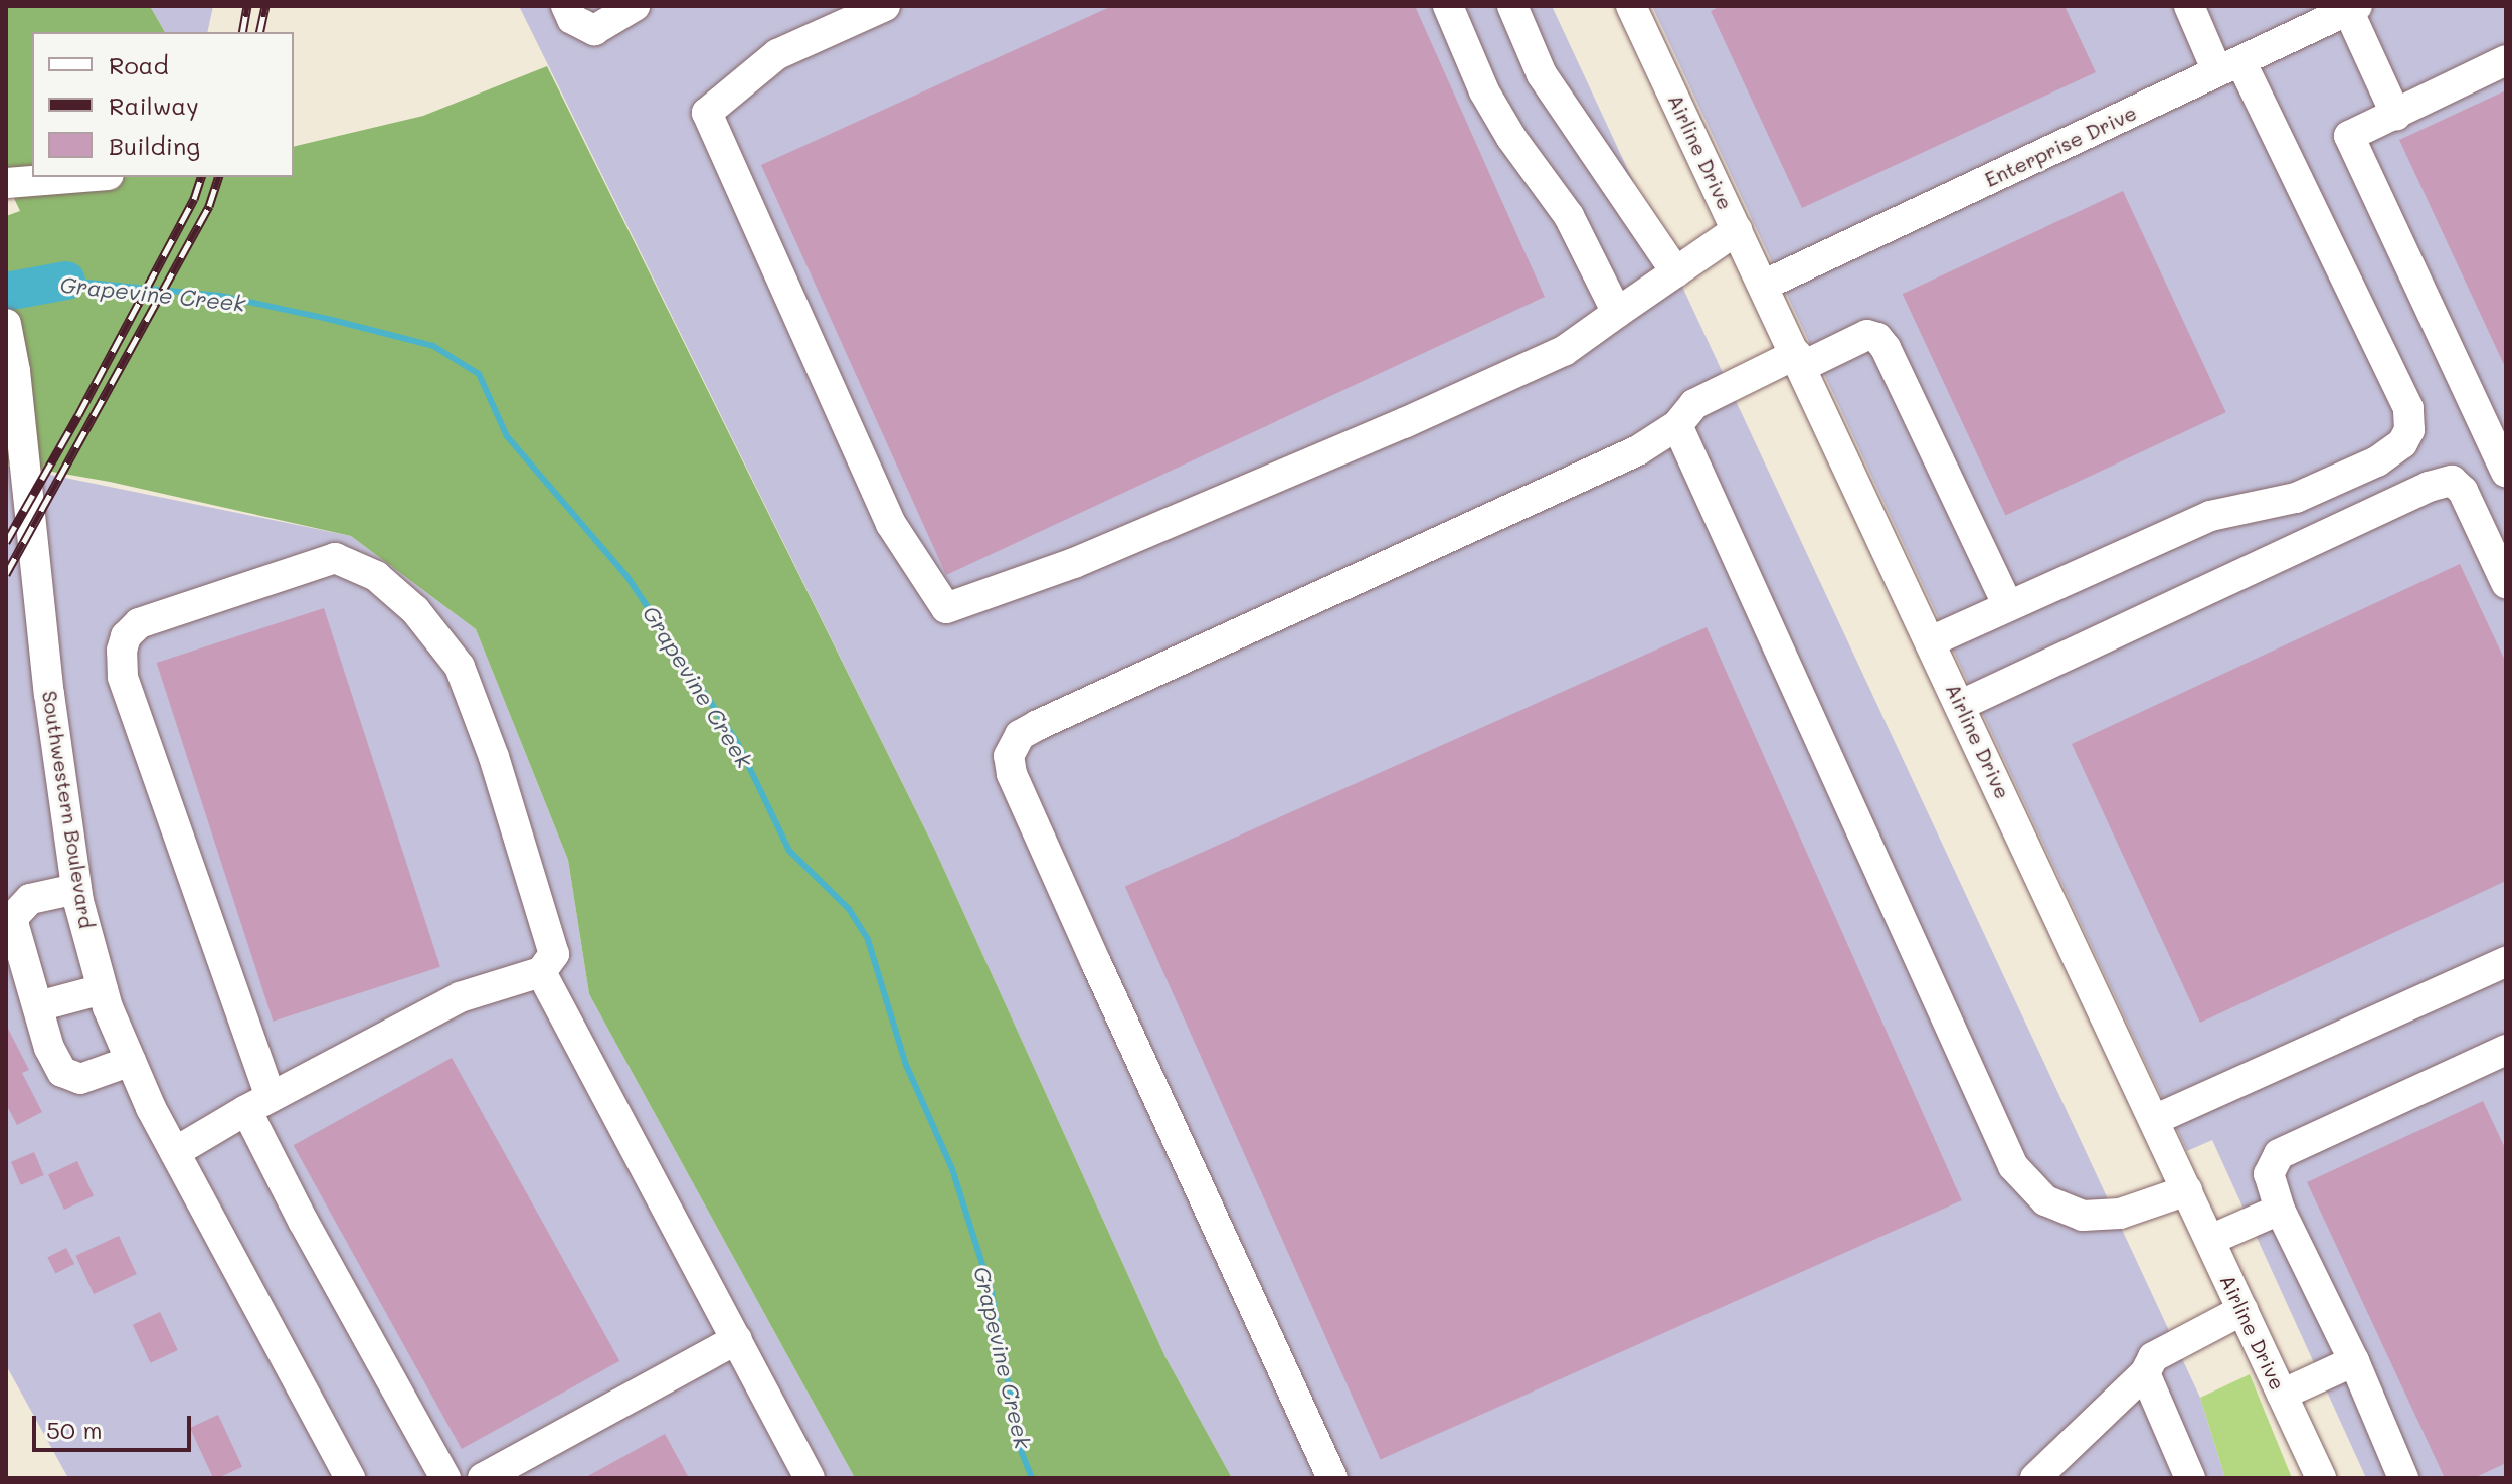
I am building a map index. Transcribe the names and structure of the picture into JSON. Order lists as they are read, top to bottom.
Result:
{
  "streets": {
    "street": ["Enterprise Drive", "Airline Drive", "Southwestern Boulevard"]
  },
  "crossings": [
    ["Enterprise Drive", "Airline Drive"]
  ],
  "water": ["Grapevine Creek"],
  "legend": ["Road", "Railway", "Building"],
  "scale_bar": "50 m"
}
